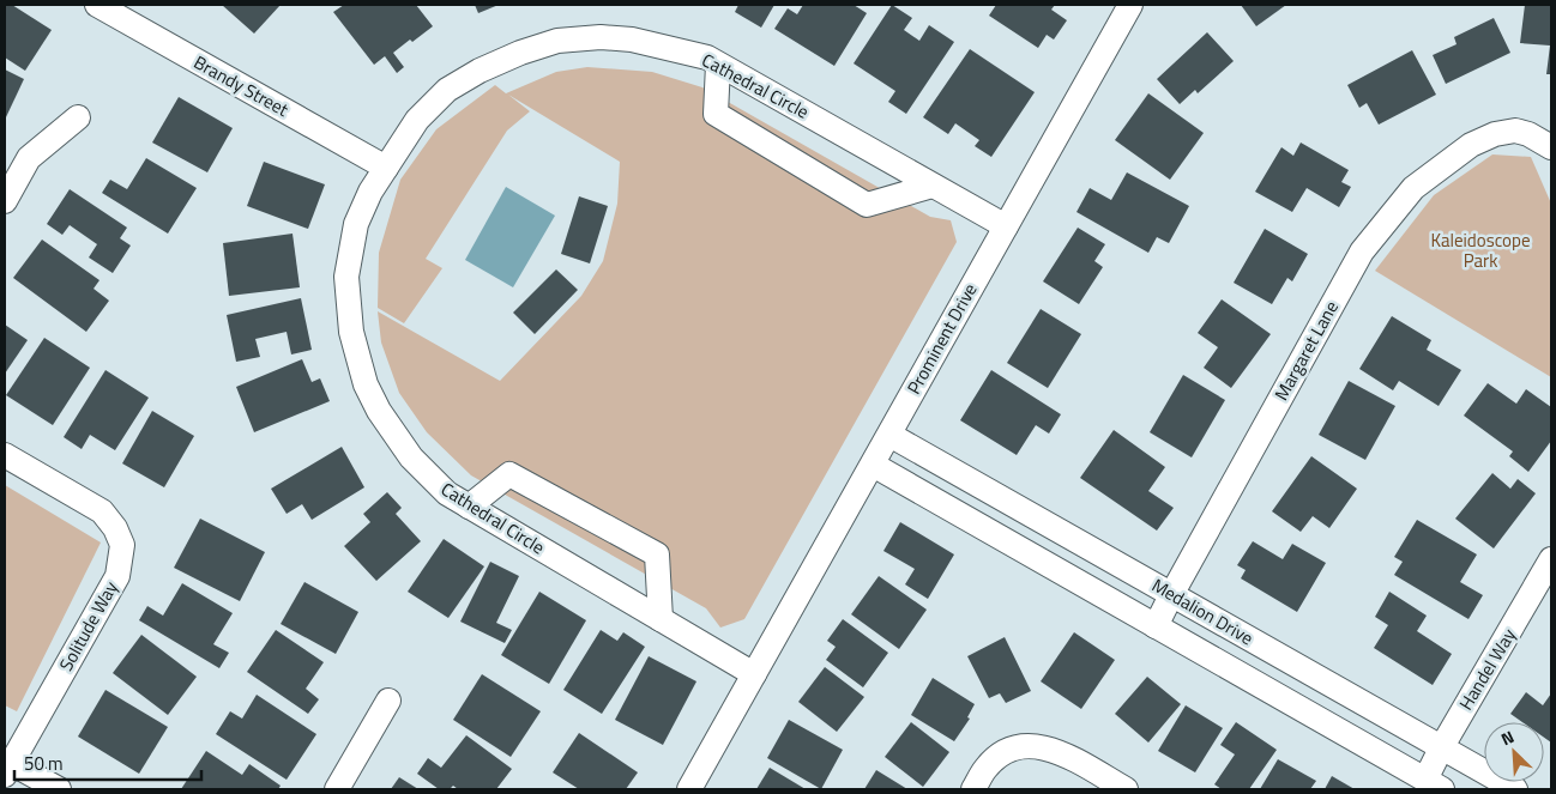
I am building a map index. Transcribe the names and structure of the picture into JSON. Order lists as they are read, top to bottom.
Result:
{
  "streets": {
    "street": [
      "Brandy Street",
      "Cathedral Circle",
      "Prominent Drive",
      "Margaret Lane",
      "Medalion Drive",
      "Solitude Way",
      "Handel Way"
    ]
  },
  "crossings": [
    ["Brandy Street", "Cathedral Circle"],
    ["Cathedral Circle", "Prominent Drive"],
    ["Prominent Drive", "Medalion Drive"],
    ["Margaret Lane", "Medalion Drive"],
    ["Medalion Drive", "Handel Way"]
  ],
  "parks": ["Kaleidoscope Park"],
  "scale_bar": "50 m",
  "north": "top left"
}
